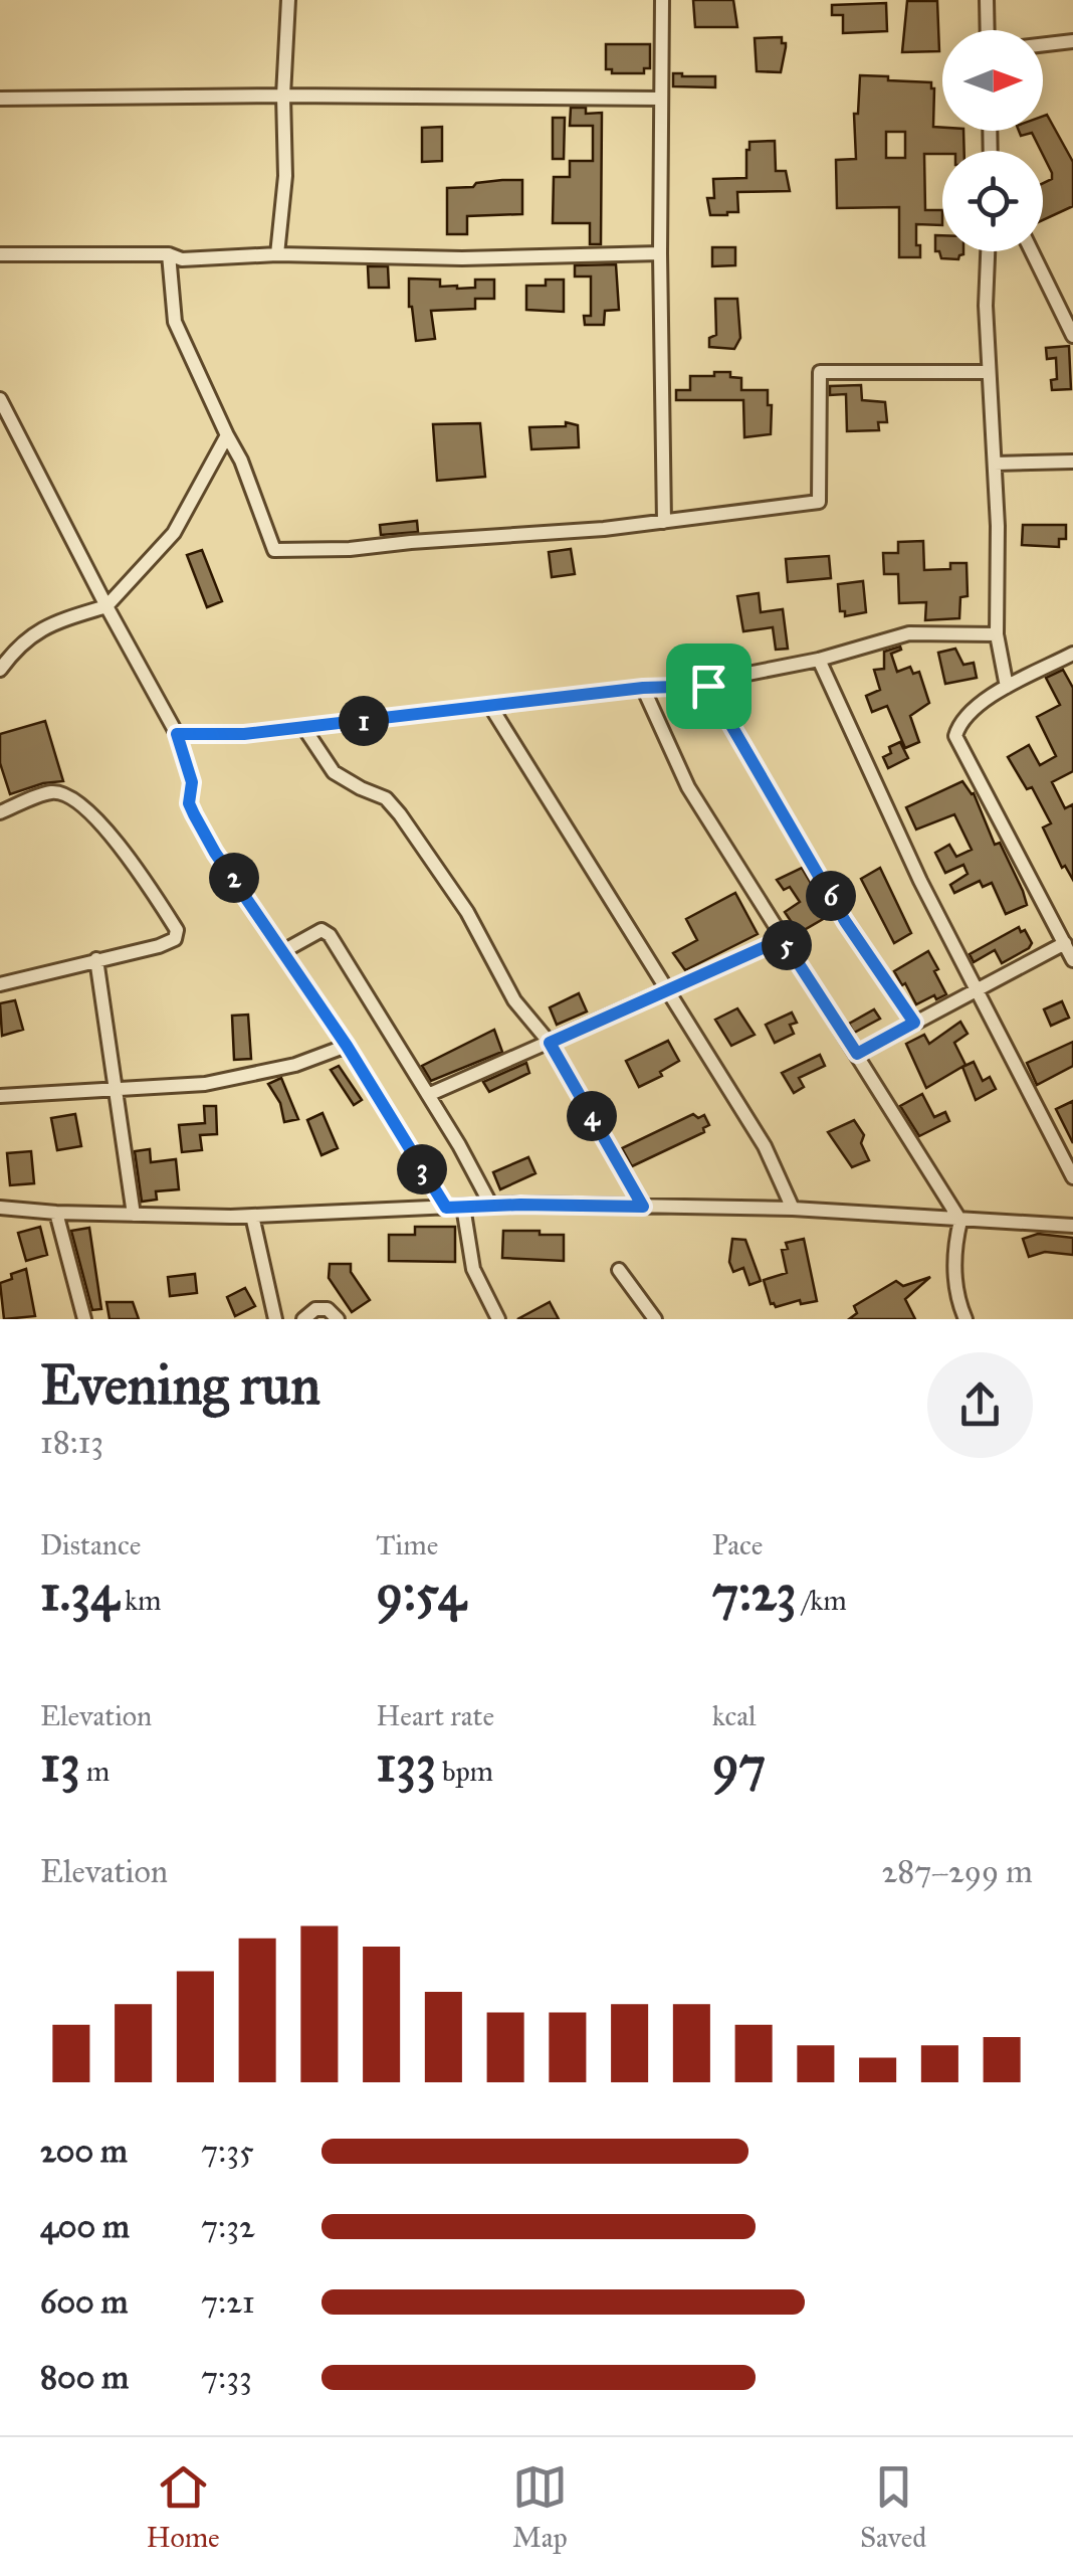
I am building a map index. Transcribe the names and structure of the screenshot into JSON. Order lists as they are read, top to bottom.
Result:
{
  "north": "right",
  "page": {
    "pins": [
      "1",
      "2",
      "6",
      "5",
      "4",
      "3"
    ],
    "heading": ["Evening run", "18:13"],
    "stats": [
      ["Distance", "1.34 km"],
      ["Time", "9:54"],
      ["Pace", "7:23 /km"],
      ["Elevation", "13 m"],
      ["Heart rate", "133 bpm"],
      ["kcal", "97"]
    ],
    "chart": ["Elevation", "287–299 m"],
    "list": [
      {
        "name": "200 m",
        "note": "7:35"
      },
      {
        "name": "400 m",
        "note": "7:32"
      },
      {
        "name": "600 m",
        "note": "7:21"
      },
      {
        "name": "800 m",
        "note": "7:33"
      }
    ],
    "tabs": ["Home", "Map", "Saved"]
  }
}
